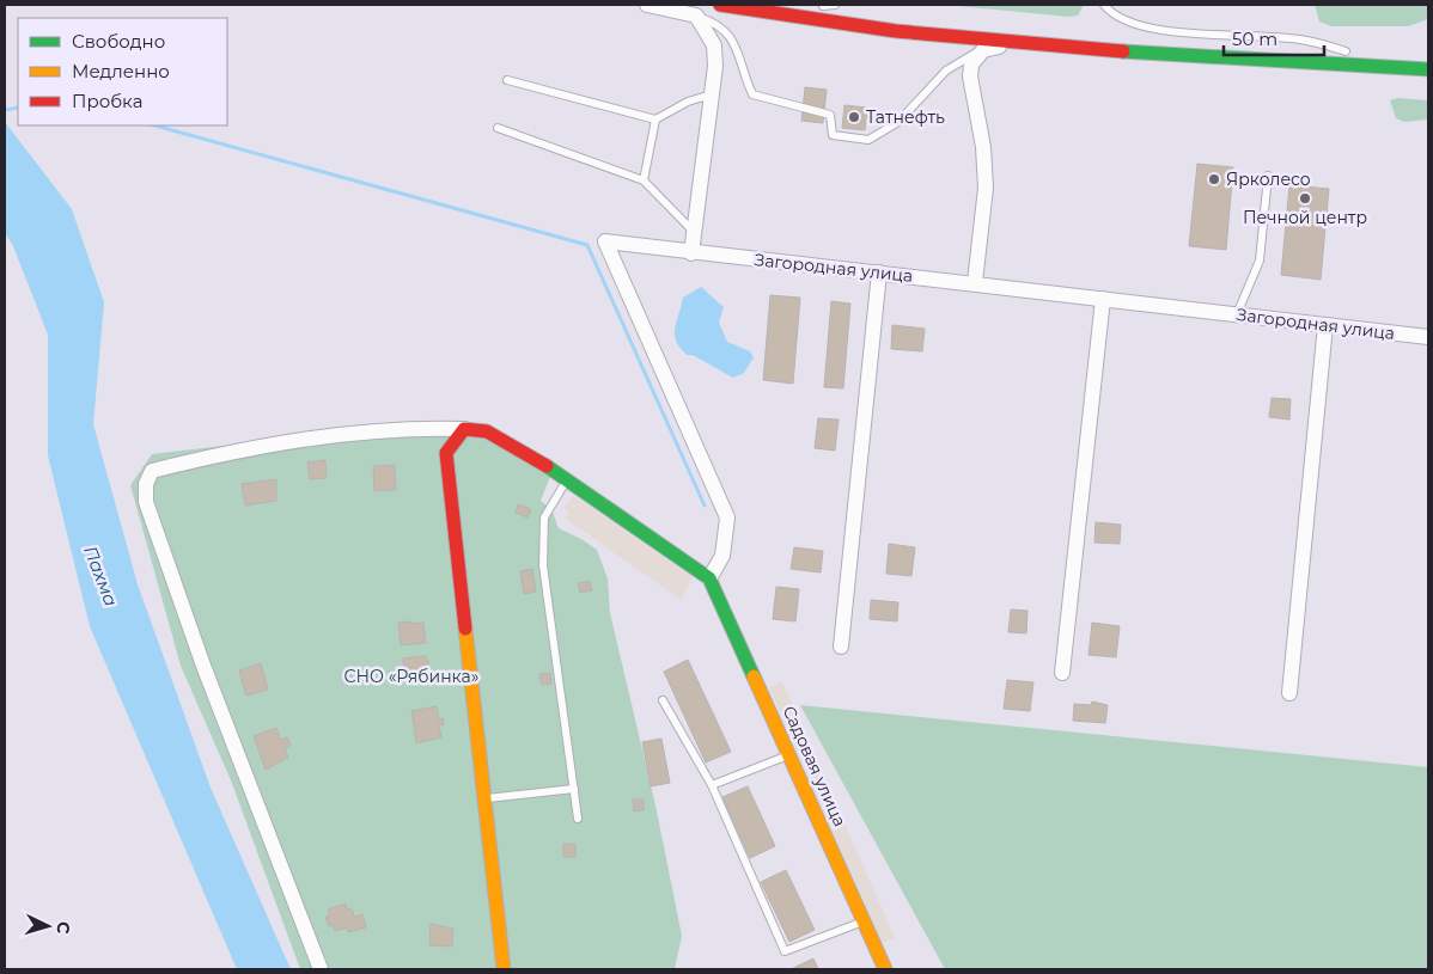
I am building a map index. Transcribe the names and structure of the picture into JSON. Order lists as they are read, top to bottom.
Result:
{
  "streets": {
    "main road": ["Садовая улица"],
    "street": ["Загородная улица"]
  },
  "crossings": [
    ["Загородная улица", "Садовая улица"]
  ],
  "water": ["Пахма"],
  "parks": ["СНО «Рябинка»"],
  "places": ["Татнефть", "Ярколесо", "Печной центр"],
  "legend": ["Свободно", "Медленно", "Пробка"],
  "scale_bar": "50 m",
  "north": "right"
}
